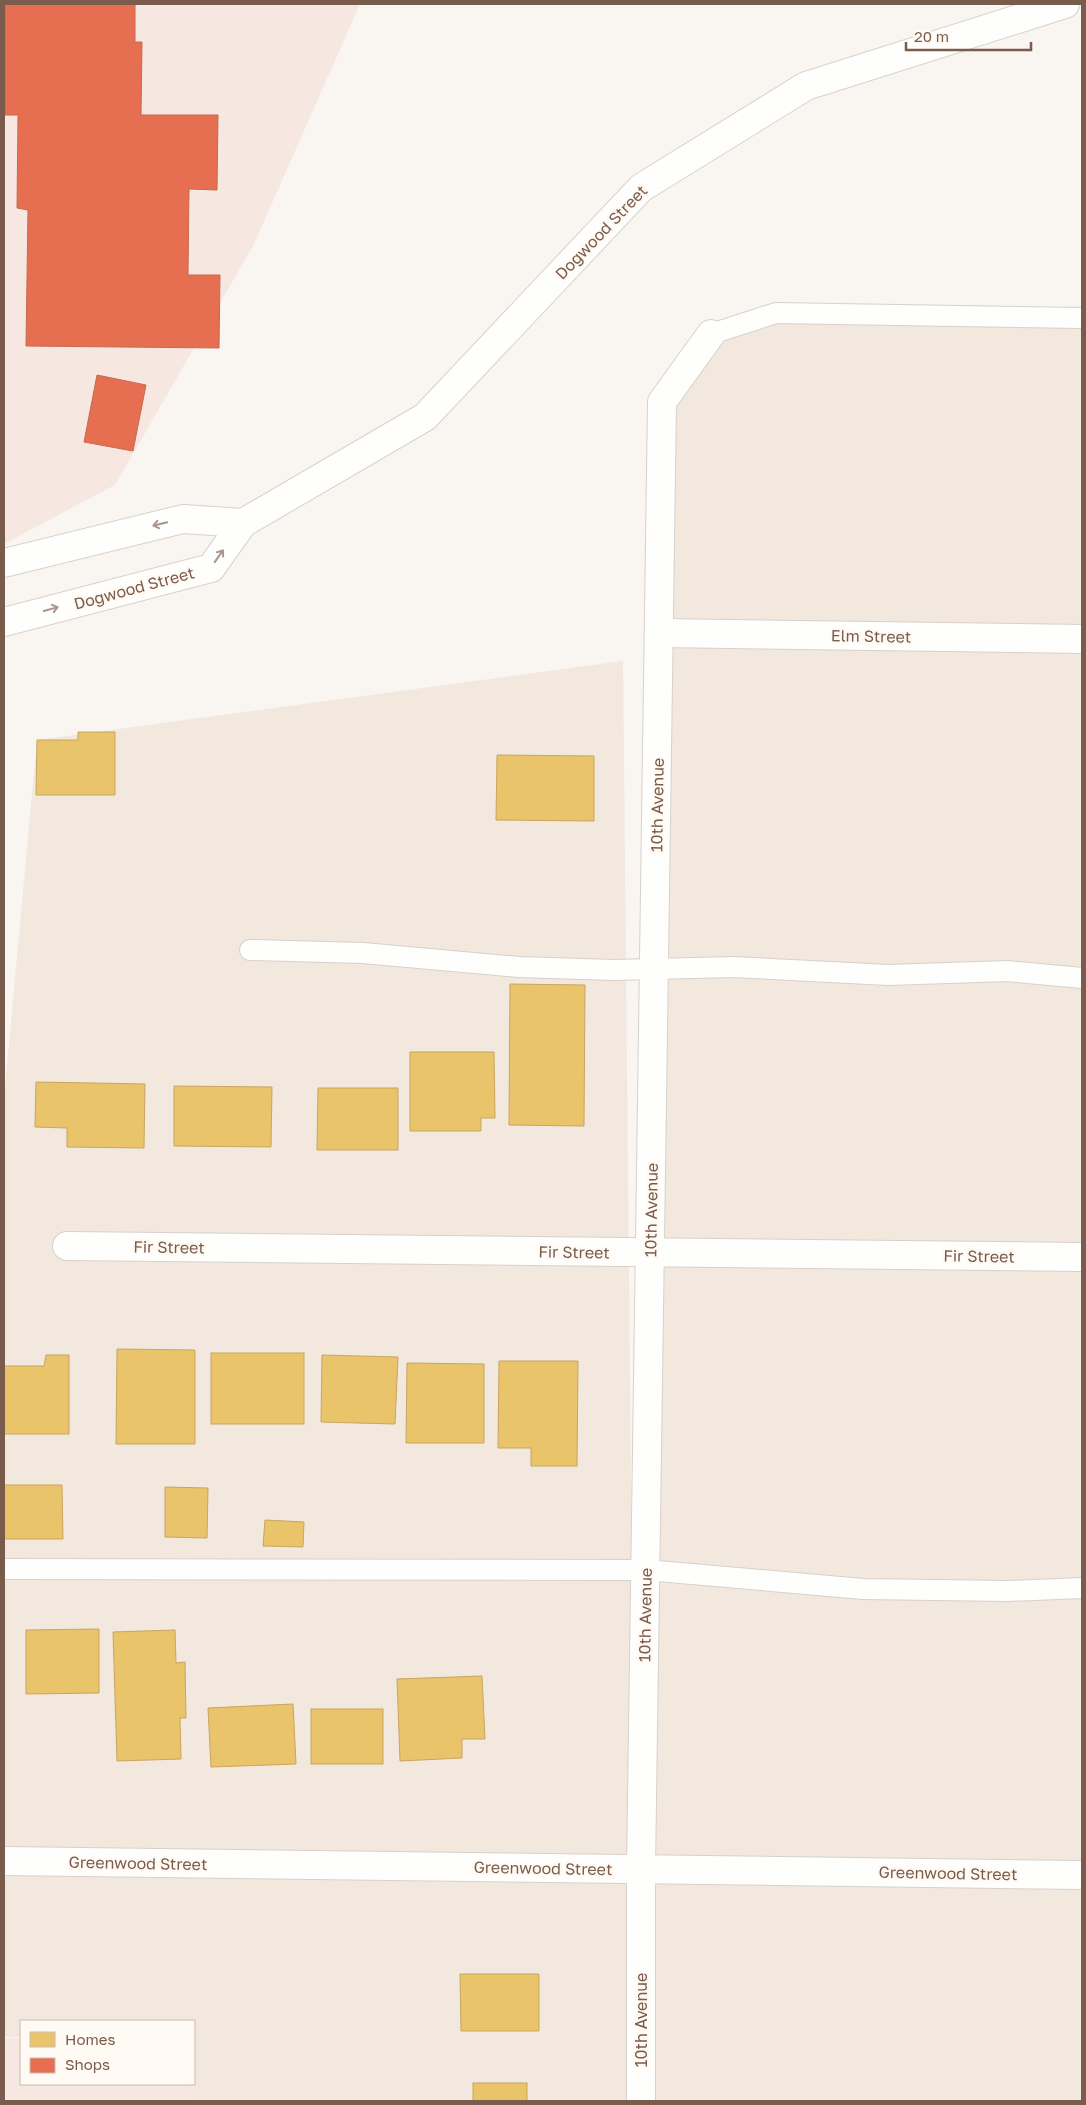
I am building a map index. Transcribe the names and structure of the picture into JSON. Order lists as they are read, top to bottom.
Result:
{
  "streets": {
    "street": [
      "Dogwood Street",
      "Elm Street",
      "10th Avenue",
      "Fir Street",
      "Greenwood Street"
    ]
  },
  "crossings": [
    ["Elm Street", "10th Avenue"],
    ["10th Avenue", "Fir Street"],
    ["10th Avenue", "Greenwood Street"]
  ],
  "legend": ["Homes", "Shops"],
  "scale_bar": "20 m"
}
